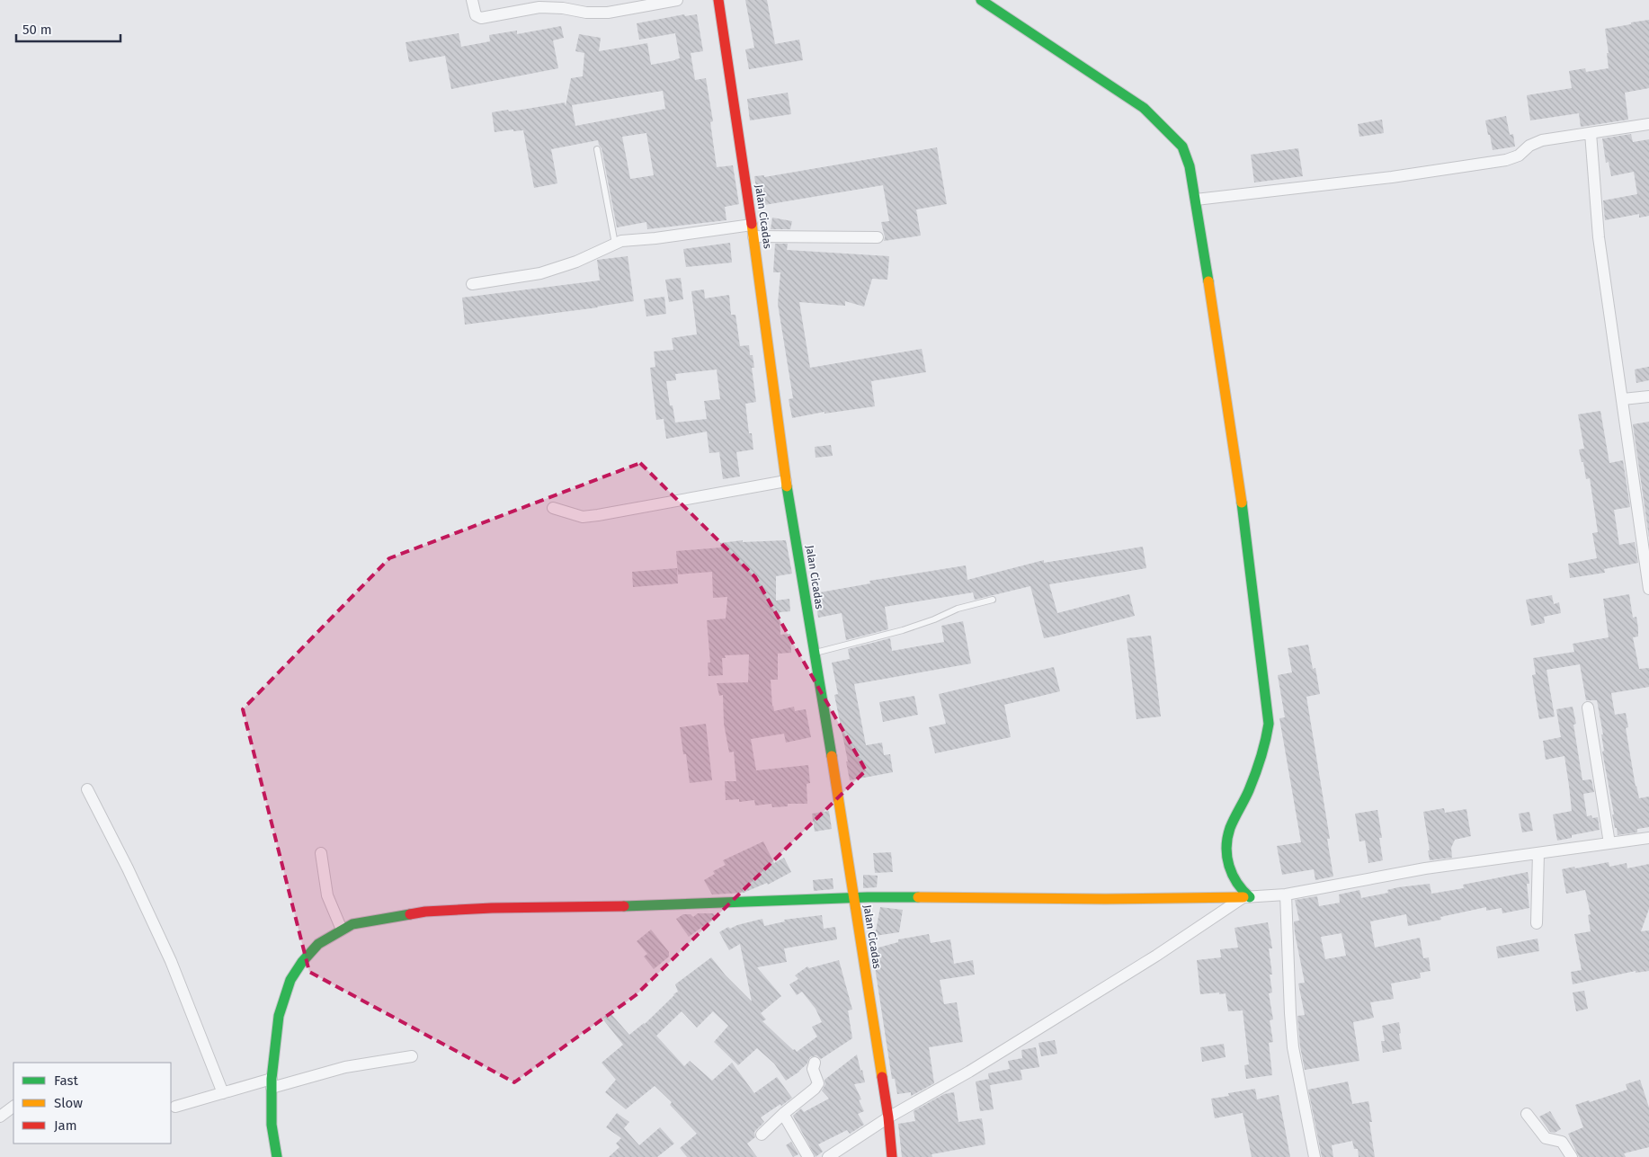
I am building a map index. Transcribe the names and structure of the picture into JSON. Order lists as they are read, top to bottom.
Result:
{
  "streets": {
    "street": ["Jalan Cicadas"]
  },
  "legend": ["Fast", "Slow", "Jam"],
  "scale_bar": "50 m"
}
